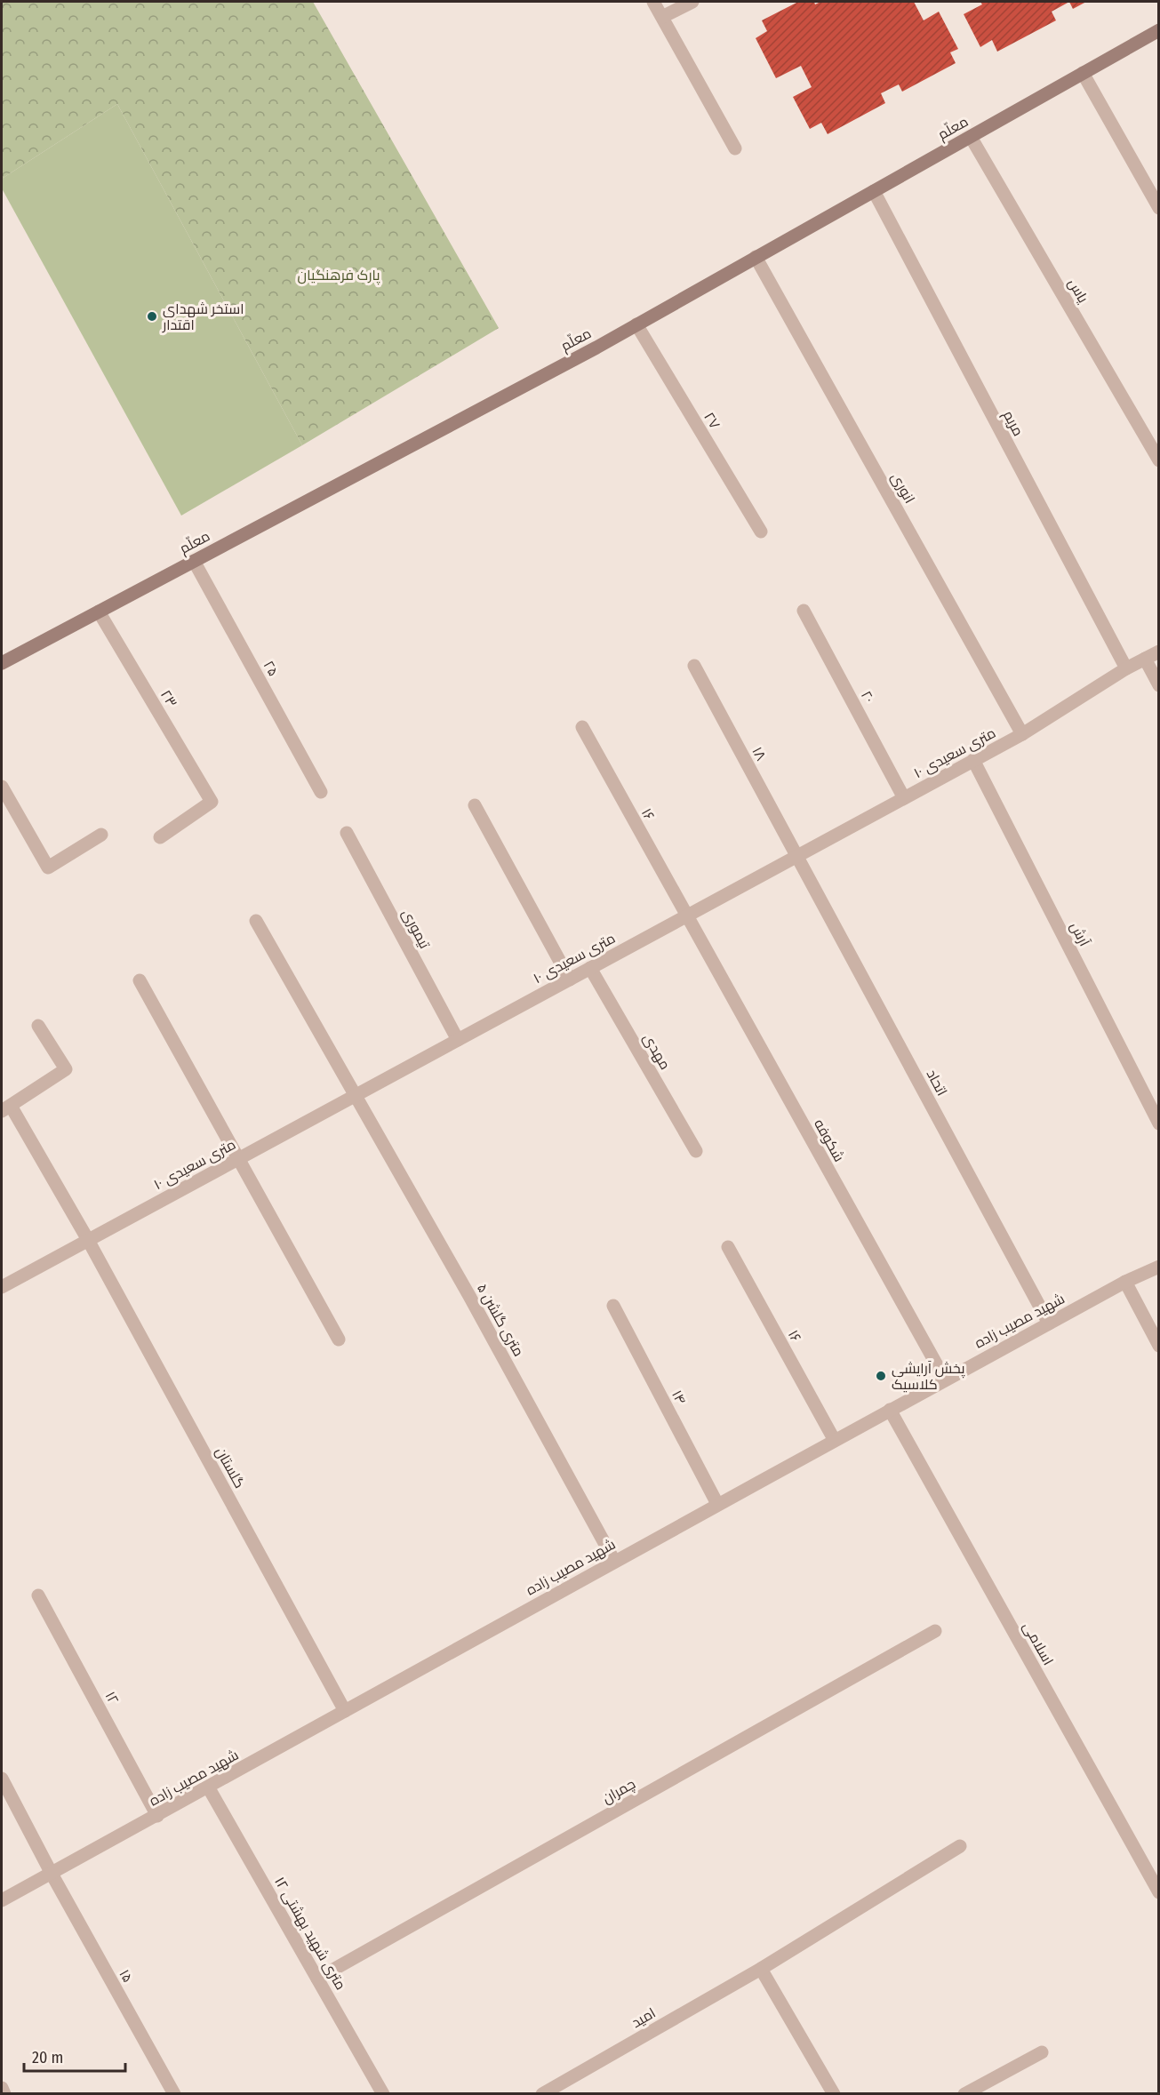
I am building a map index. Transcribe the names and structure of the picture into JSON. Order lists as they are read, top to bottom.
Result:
{
  "streets": {
    "street": [
      "معلّم",
      "یاس",
      "۲۷",
      "مریم",
      "انوری",
      "۲۵",
      "۲۰",
      "۲۳",
      "۱۰ متری سعیدی",
      "۱۸",
      "۱۶",
      "تیموری",
      "آرش",
      "مهدی",
      "اتحاد",
      "شکوفه",
      "۵ متری گلشن",
      "شهید مصیب زاده",
      "۱۴",
      "گلستان",
      "اسلامی",
      "۱۲",
      "چمران",
      "۱۲ متری شهید بهشتی",
      "۱۵",
      "امید"
    ]
  },
  "crossings": [
    ["معلّم", "یاس"],
    ["معلّم", "۲۷"],
    ["معلّم", "مریم"],
    ["معلّم", "انوری"],
    ["معلّم", "۲۵"],
    ["معلّم", "۲۳"],
    ["مریم", "۱۰ متری سعیدی"],
    ["انوری", "۱۰ متری سعیدی"],
    ["۲۰", "۱۰ متری سعیدی"],
    ["۱۰ متری سعیدی", "۱۸"],
    ["۱۰ متری سعیدی", "۱۶"],
    ["۱۰ متری سعیدی", "تیموری"],
    ["۱۰ متری سعیدی", "آرش"],
    ["۱۰ متری سعیدی", "مهدی"],
    ["۱۰ متری سعیدی", "اتحاد"],
    ["۱۰ متری سعیدی", "شکوفه"],
    ["۱۰ متری سعیدی", "۵ متری گلشن"],
    ["۱۰ متری سعیدی", "گلستان"],
    ["۱۸", "اتحاد"],
    ["۱۶", "شکوفه"],
    ["۱۶", "شهید مصیب زاده"],
    ["اتحاد", "شهید مصیب زاده"],
    ["شکوفه", "شهید مصیب زاده"],
    ["۵ متری گلشن", "شهید مصیب زاده"],
    ["شهید مصیب زاده", "۱۴"],
    ["شهید مصیب زاده", "گلستان"],
    ["شهید مصیب زاده", "اسلامی"],
    ["شهید مصیب زاده", "۱۲"],
    ["شهید مصیب زاده", "۱۲ متری شهید بهشتی"],
    ["شهید مصیب زاده", "۱۵"],
    ["چمران", "۱۲ متری شهید بهشتی"]
  ],
  "parks": ["پارک فرهنگیان"],
  "places": ["استخر شهدای اقتدار", "پخش آرایشی کلاسیک"],
  "scale_bar": "20 m"
}
